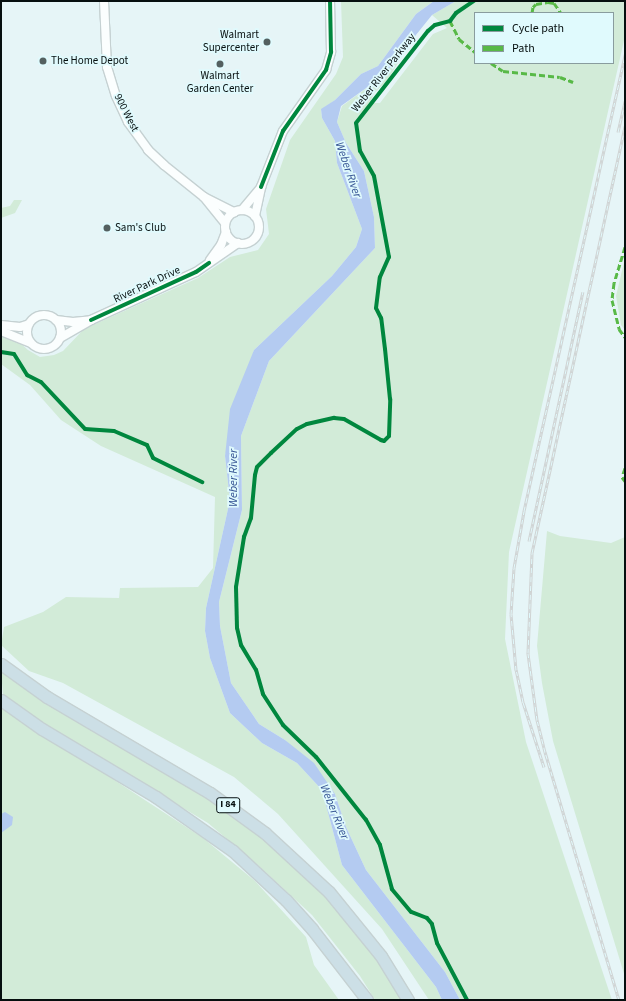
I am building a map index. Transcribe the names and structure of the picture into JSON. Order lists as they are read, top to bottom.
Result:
{
  "streets": {
    "highway": ["I 84"],
    "street": ["900 West", "River Park Drive"],
    "cycle path": ["Weber River Parkway"]
  },
  "crossings": [
    ["900 West", "River Park Drive"]
  ],
  "water": ["Weber River"],
  "places": [
    "Walmart Supercenter",
    "The Home Depot",
    "Walmart Garden Center",
    "Sam's Club"
  ],
  "legend": ["Cycle path", "Path"]
}
